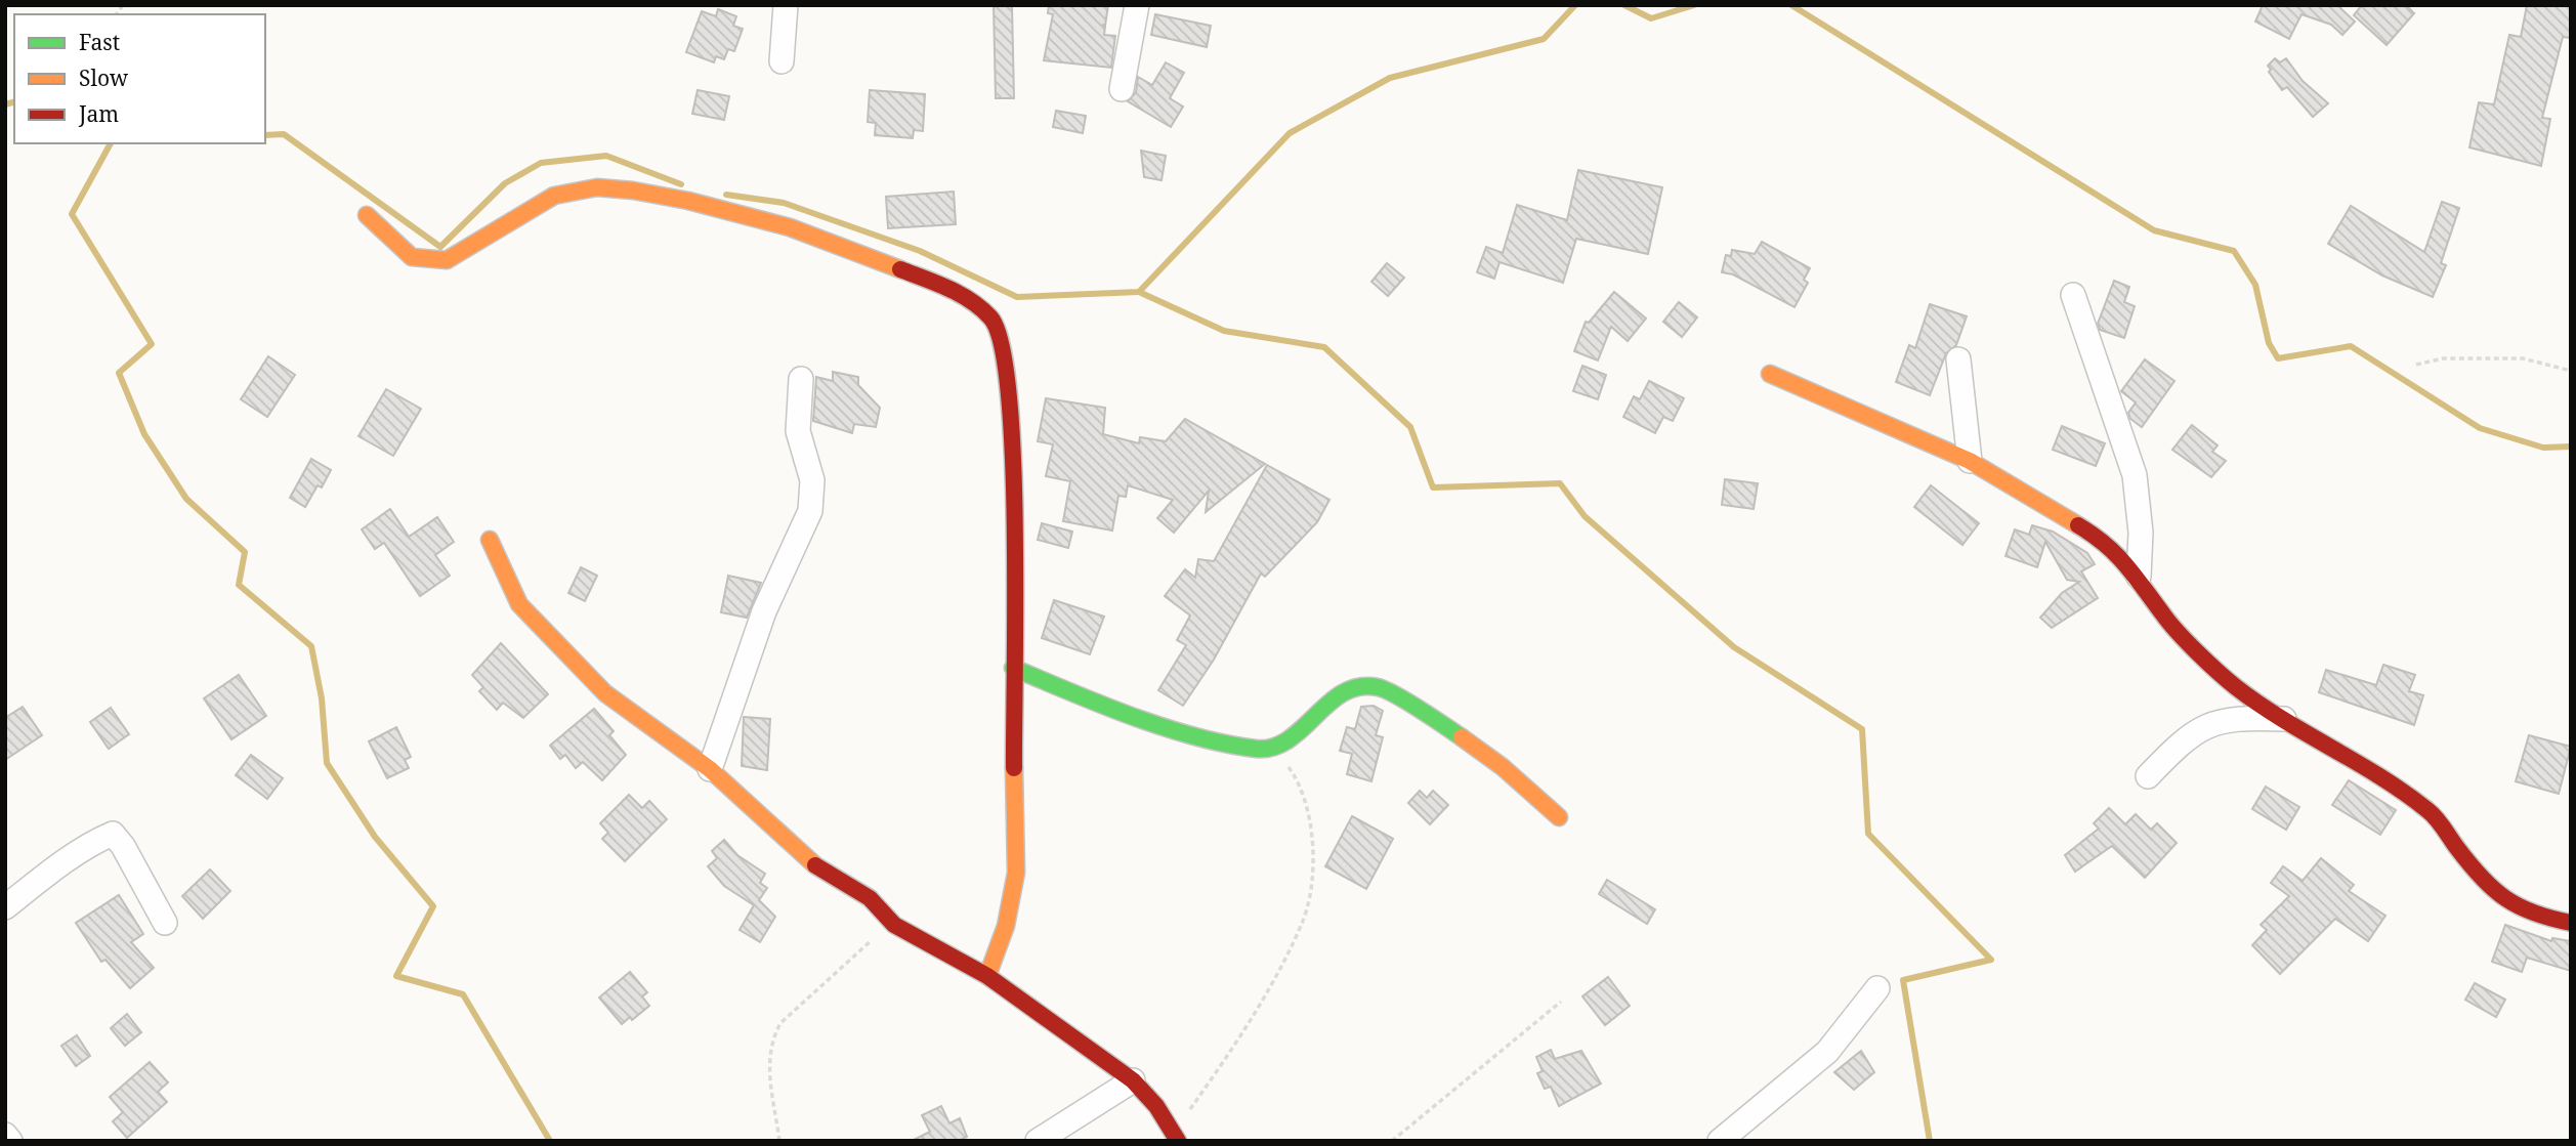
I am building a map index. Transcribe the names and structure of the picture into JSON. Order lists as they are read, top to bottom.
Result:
{
  "legend": ["Fast", "Slow", "Jam"]
}
